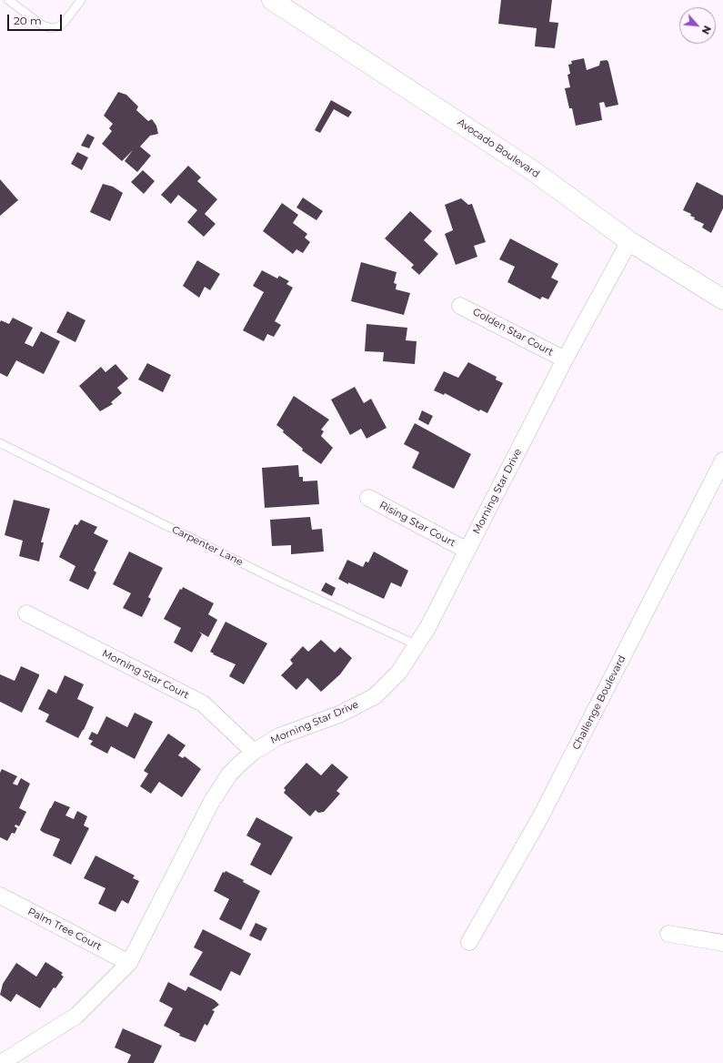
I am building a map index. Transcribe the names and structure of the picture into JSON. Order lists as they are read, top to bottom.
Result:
{
  "streets": {
    "main road": ["Avocado Boulevard"],
    "street": [
      "Golden Star Court",
      "Morning Star Drive",
      "Rising Star Court",
      "Morning Star Court",
      "Challenge Boulevard",
      "Palm Tree Court"
    ],
    "lane": ["Carpenter Lane"]
  },
  "crossings": [
    ["Avocado Boulevard", "Morning Star Drive"],
    ["Golden Star Court", "Morning Star Drive"],
    ["Morning Star Drive", "Rising Star Court"],
    ["Morning Star Drive", "Carpenter Lane"],
    ["Morning Star Drive", "Morning Star Court"],
    ["Morning Star Drive", "Palm Tree Court"]
  ],
  "scale_bar": "20 m",
  "north": "bottom right"
}
